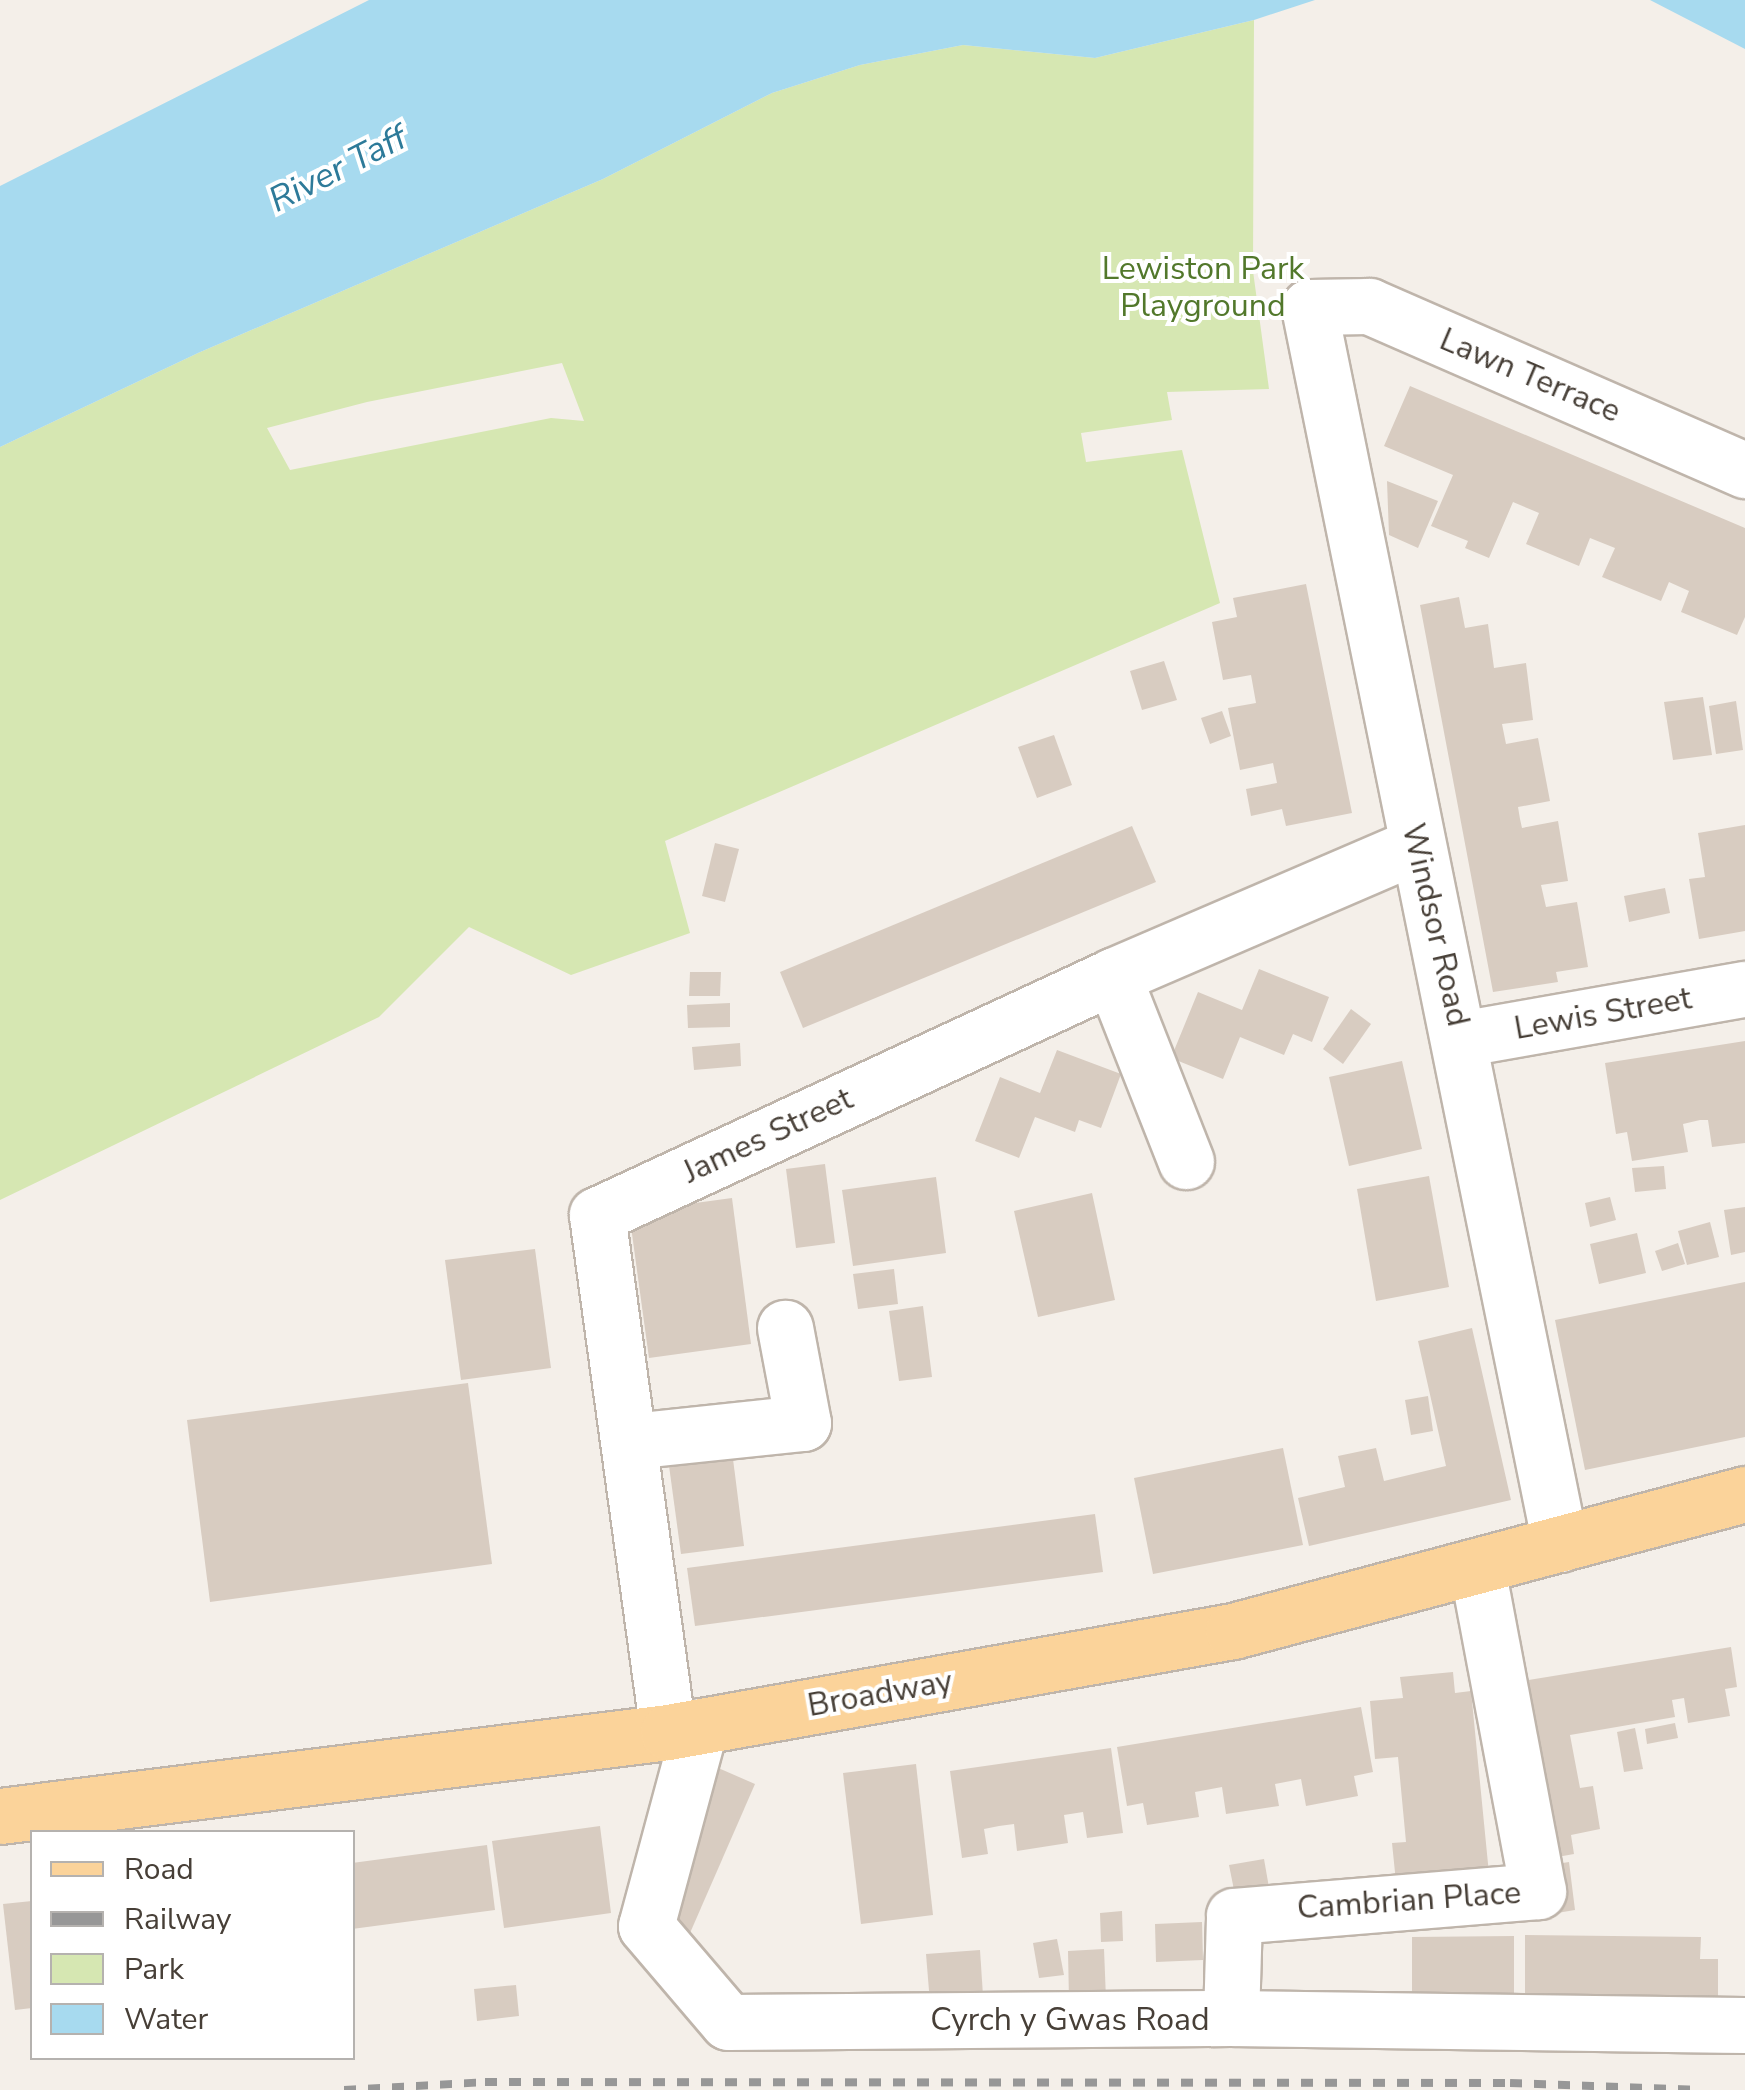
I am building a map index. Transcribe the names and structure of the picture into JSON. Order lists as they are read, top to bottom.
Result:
{
  "streets": {
    "main road": ["Broadway"],
    "street": [
      "Lawn Terrace",
      "Windsor Road",
      "Lewis Street",
      "James Street",
      "Cambrian Place",
      "Cyrch y Gwas Road"
    ]
  },
  "crossings": [
    ["Lawn Terrace", "Windsor Road"],
    ["Windsor Road", "Lewis Street"],
    ["Windsor Road", "James Street"],
    ["Windsor Road", "Broadway"],
    ["James Street", "Broadway"],
    ["James Street", "Cyrch y Gwas Road"],
    ["Broadway", "Cambrian Place"],
    ["Broadway", "Cyrch y Gwas Road"],
    ["Cambrian Place", "Cyrch y Gwas Road"]
  ],
  "water": ["River Taff"],
  "parks": ["Lewiston Park Playground"],
  "legend": [
    "Road",
    "Railway",
    "Park",
    "Water"
  ]
}
